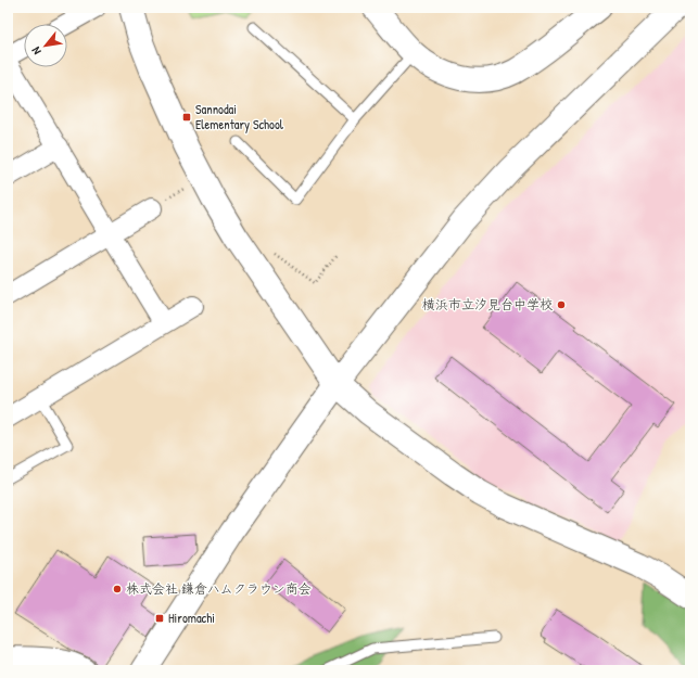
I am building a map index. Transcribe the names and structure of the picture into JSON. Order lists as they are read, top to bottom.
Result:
{
  "places": {
    "transit": ["Sannodai Elementary School", "Hiromachi"],
    "other": ["横浜市立汐見台中学校", "株式会社 鎌倉ハムクラウン商会"]
  },
  "north": "bottom left"
}
